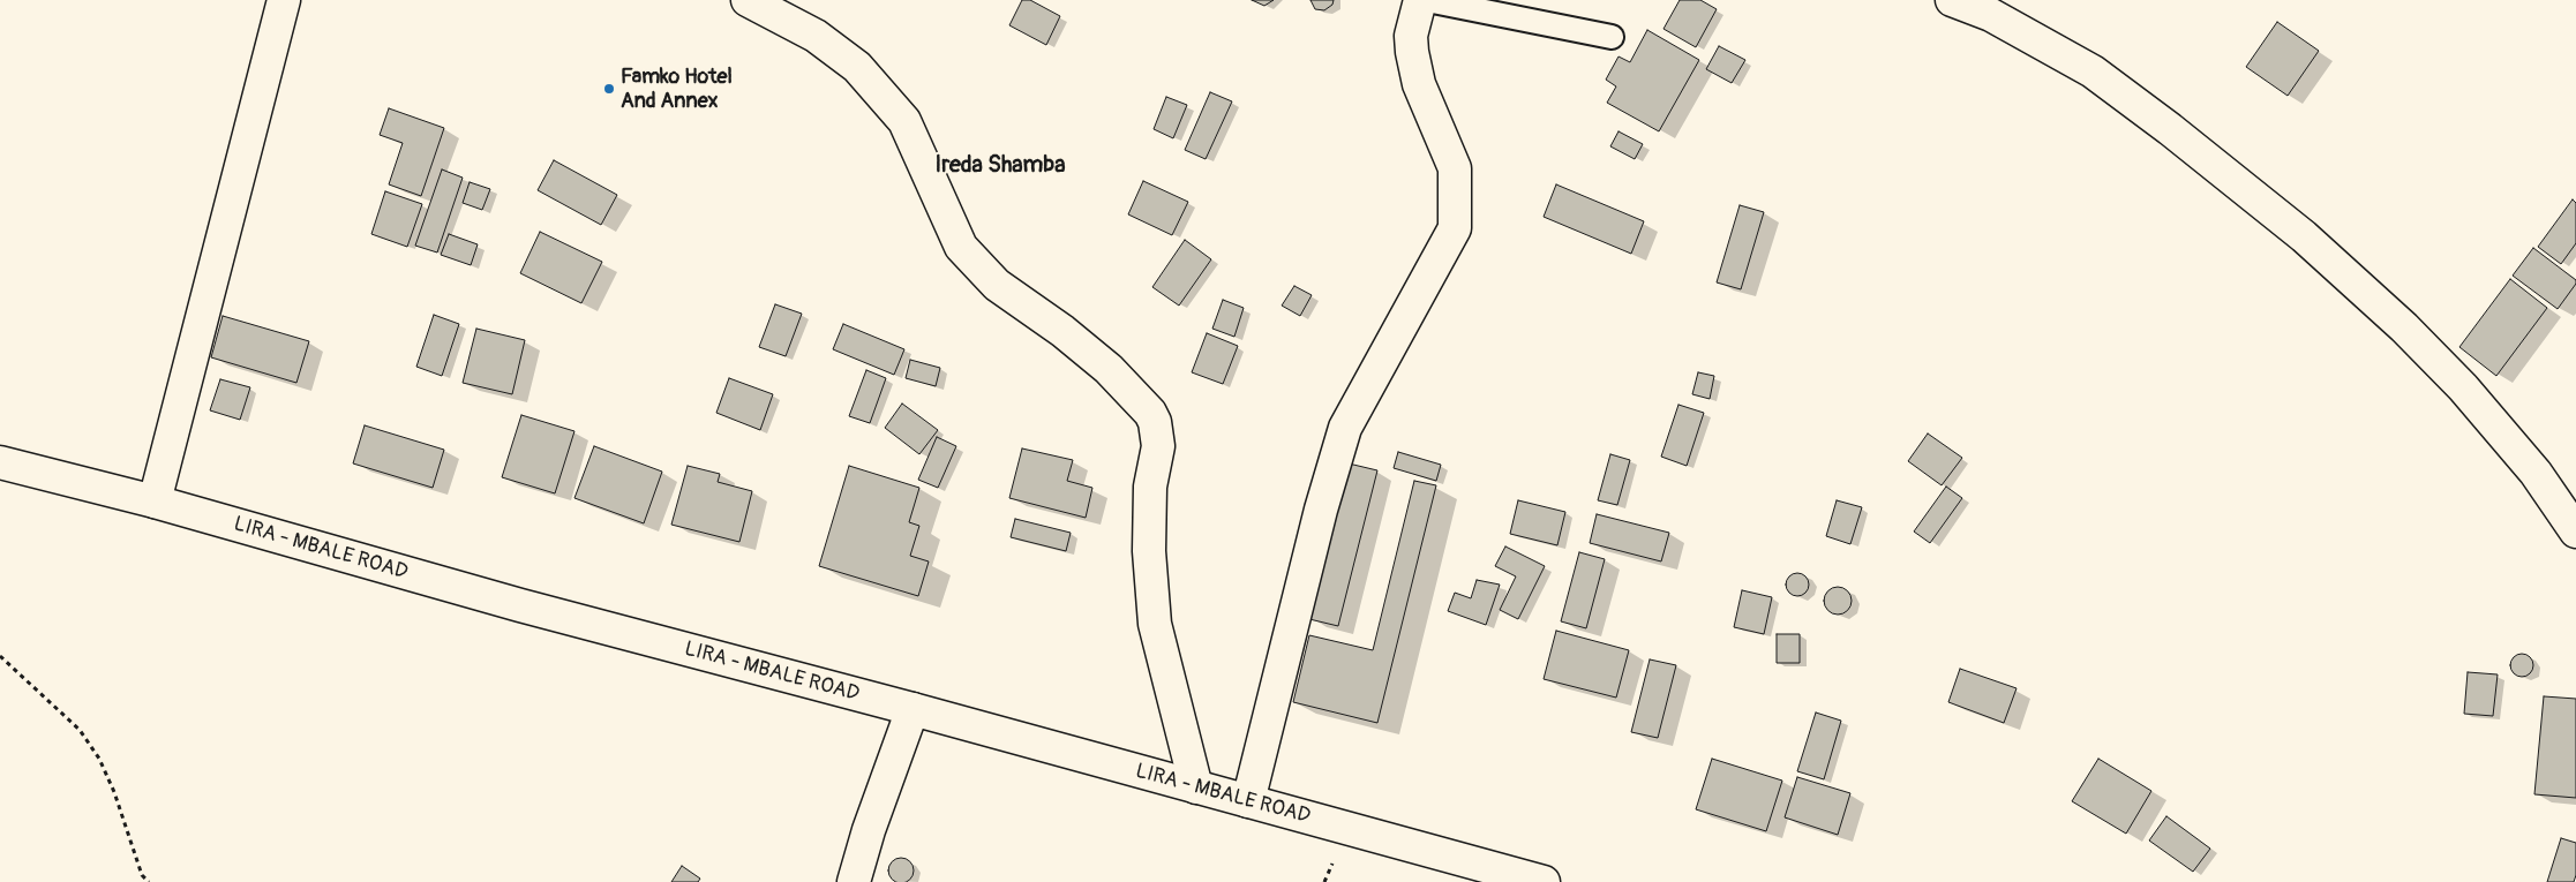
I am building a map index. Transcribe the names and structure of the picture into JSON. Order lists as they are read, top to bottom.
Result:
{
  "streets": {
    "street": ["LIRA - MBALE ROAD"]
  },
  "districts": ["Ireda Shamba"],
  "places": ["Famko Hotel And Annex"]
}
